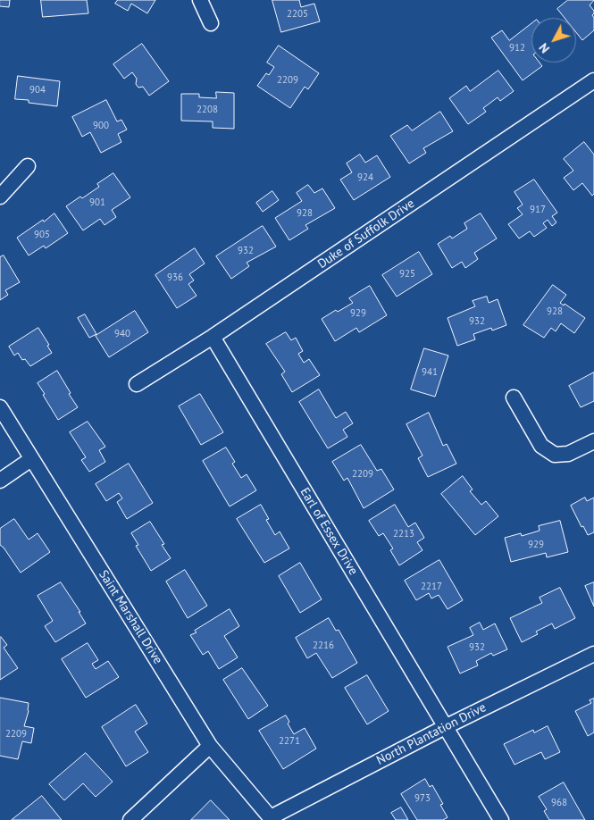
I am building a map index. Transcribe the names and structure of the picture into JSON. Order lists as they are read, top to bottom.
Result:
{
  "streets": {
    "street": [
      "Duke of Suffolk Drive",
      "Earl of Essex Drive",
      "Saint Marshall Drive",
      "North Plantation Drive"
    ]
  },
  "crossings": [
    ["Duke of Suffolk Drive", "Earl of Essex Drive"],
    ["Earl of Essex Drive", "North Plantation Drive"],
    ["Saint Marshall Drive", "North Plantation Drive"]
  ],
  "house_numbers": [
    "2205",
    "912",
    "2209",
    "904",
    "2208",
    "900",
    "924",
    "901",
    "917",
    "928",
    "905",
    "932",
    "925",
    "936",
    "928",
    "929",
    "932",
    "940",
    "941",
    "2209",
    "2213",
    "929",
    "2217",
    "2216",
    "932",
    "2209",
    "2271",
    "973",
    "968"
  ],
  "north": "bottom left"
}
